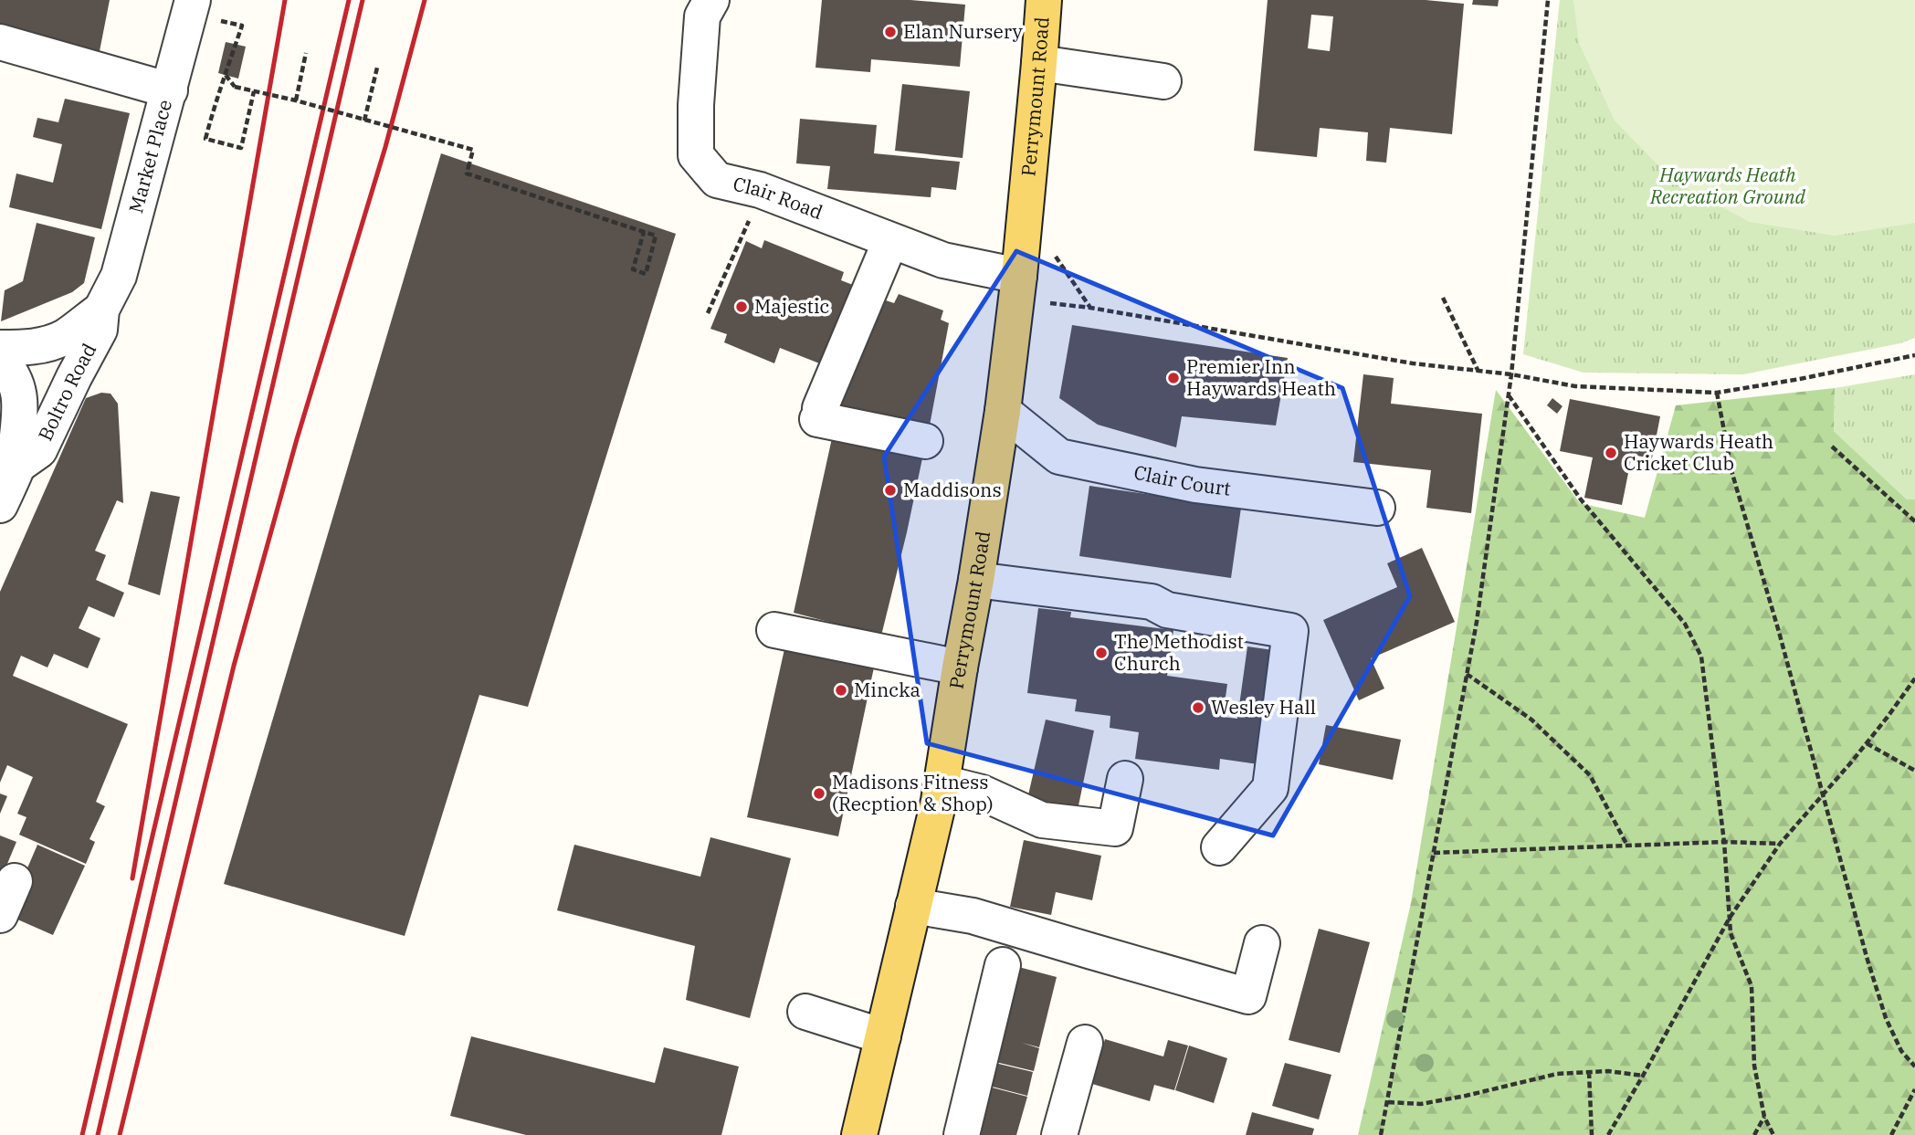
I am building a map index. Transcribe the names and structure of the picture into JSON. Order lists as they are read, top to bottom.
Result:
{
  "streets": {
    "main road": ["Perrymount Road"],
    "street": [
      "Market Place",
      "Clair Road",
      "Boltro Road",
      "Clair Court"
    ]
  },
  "crossings": [
    ["Perrymount Road", "Clair Road"],
    ["Perrymount Road", "Clair Court"],
    ["Market Place", "Boltro Road"]
  ],
  "parks": ["Haywards Heath Recreation Ground"],
  "places": [
    "Elan Nursery",
    "Majestic",
    "Premier Inn Haywards Heath",
    "Haywards Heath Cricket Club",
    "Maddisons",
    "The Methodist Church",
    "Mincka",
    "Wesley Hall",
    "Madisons Fitness (Recption & Shop)"
  ]
}
